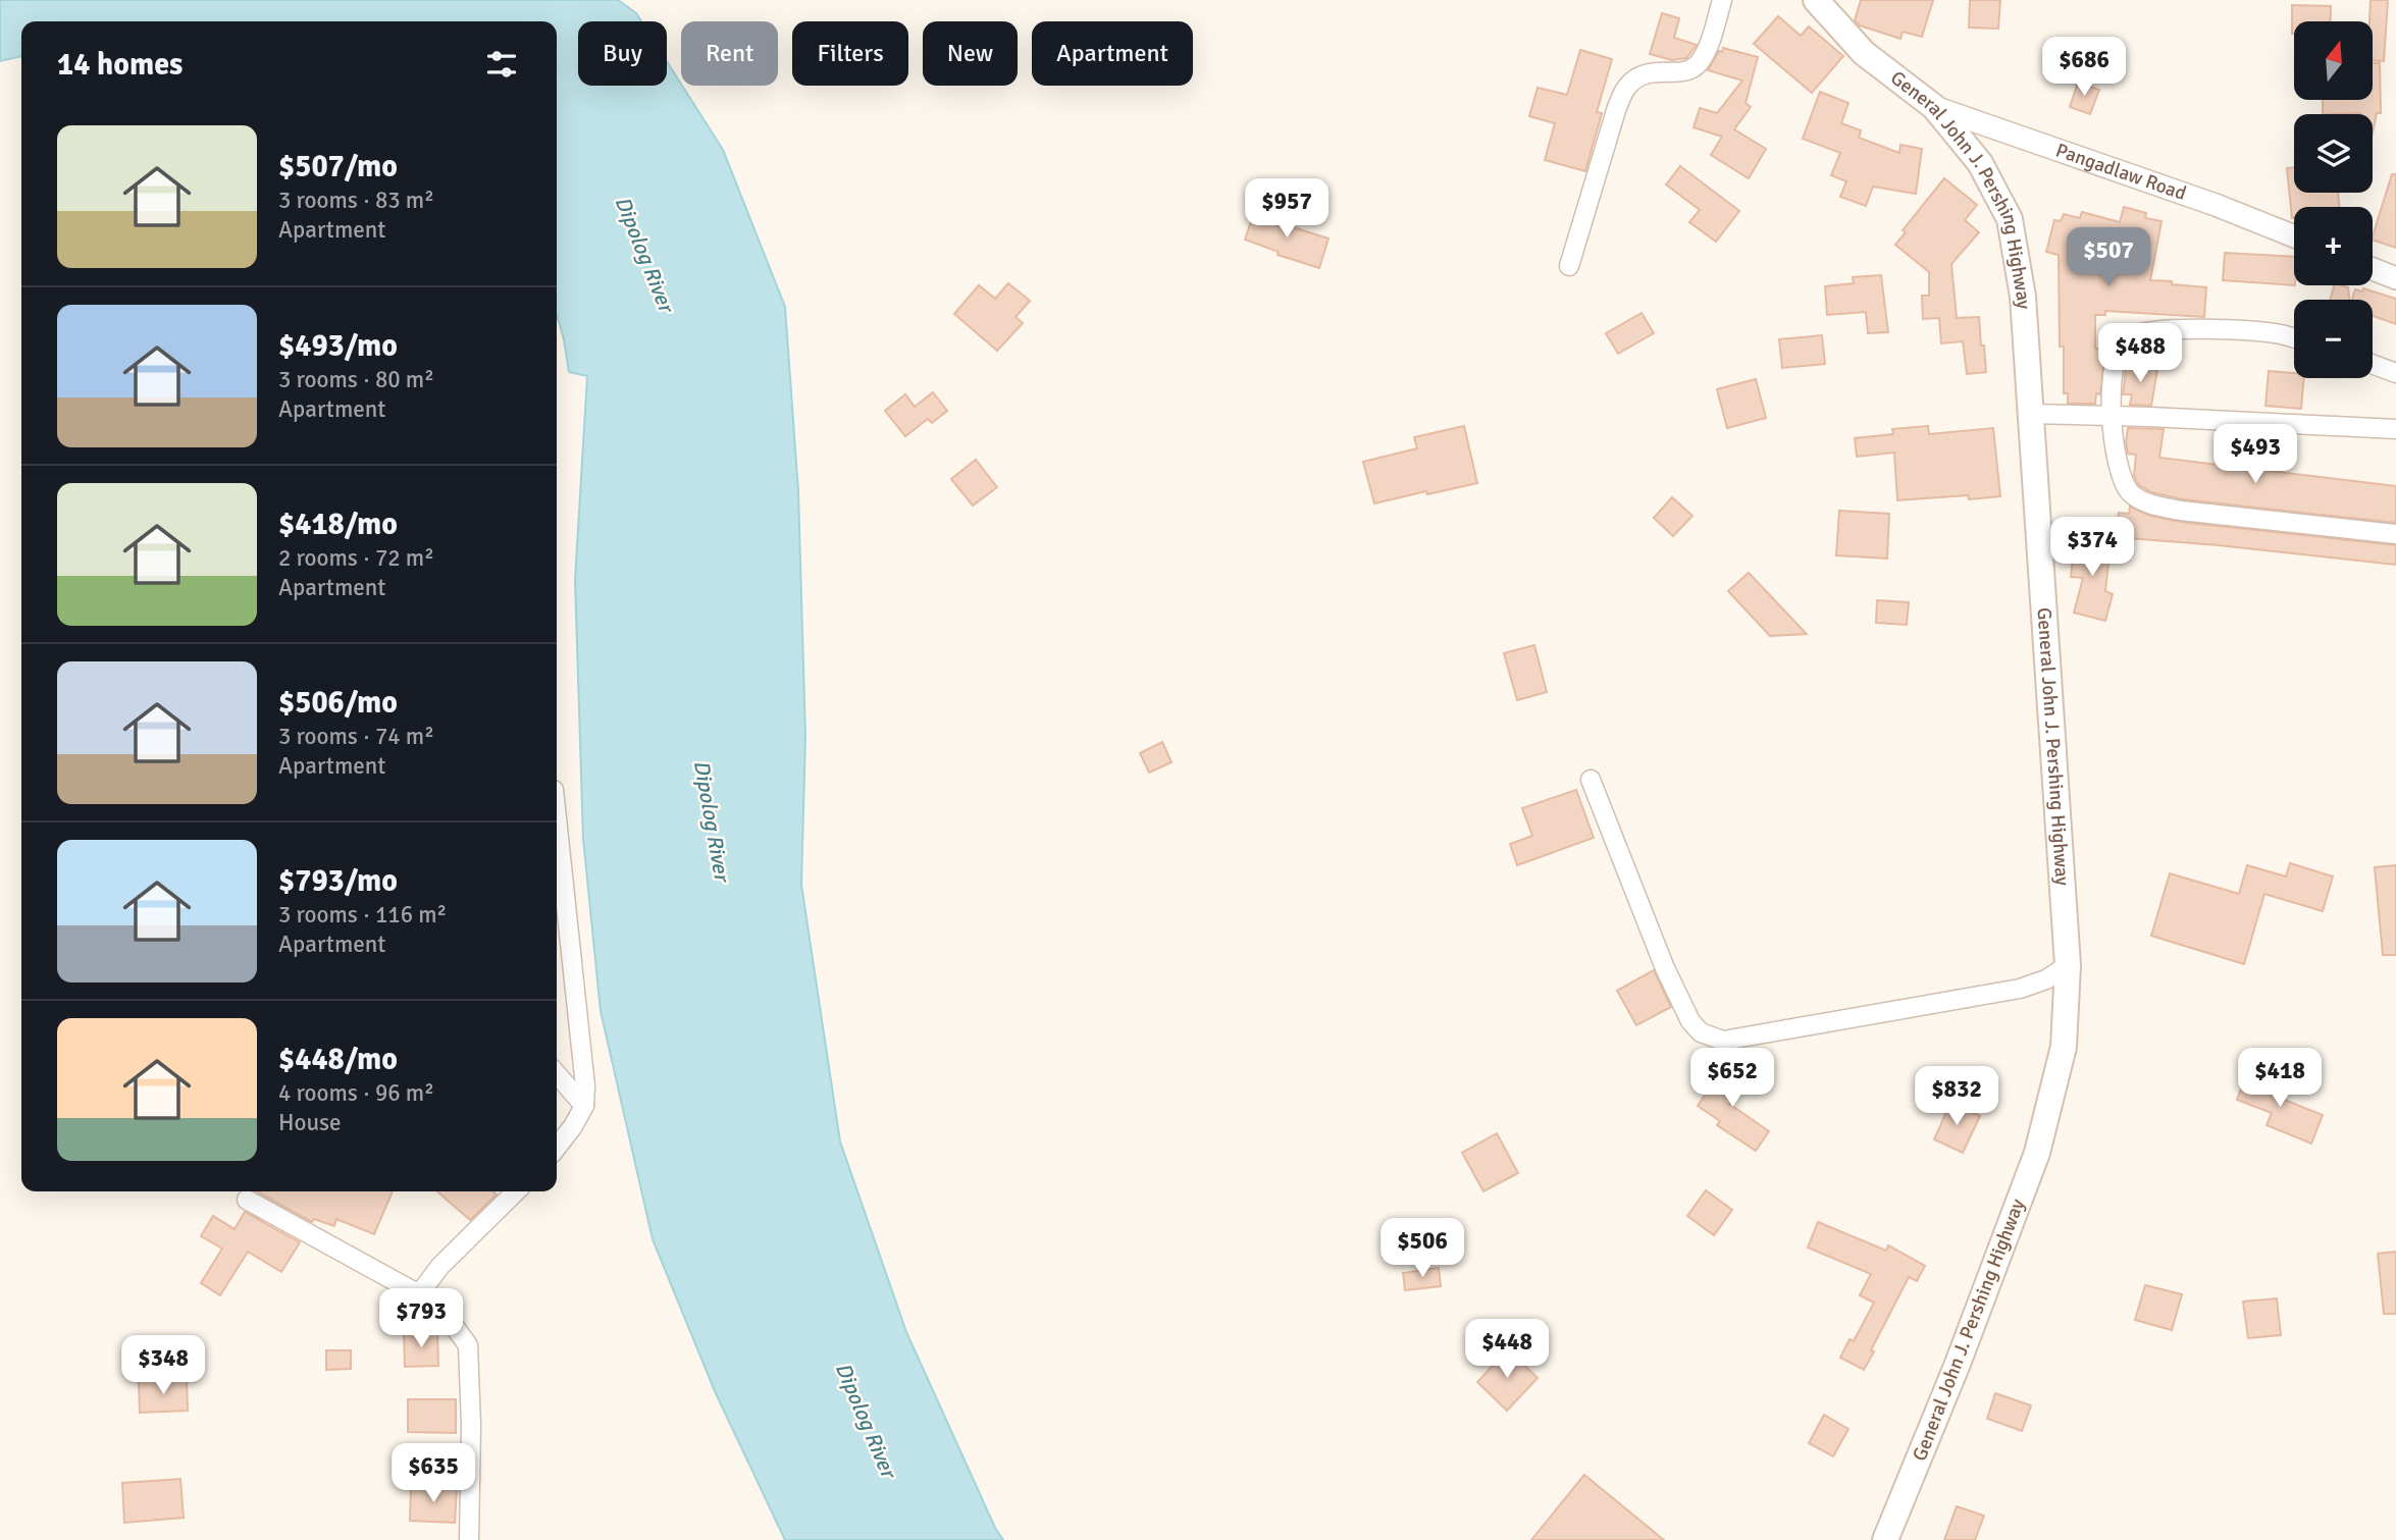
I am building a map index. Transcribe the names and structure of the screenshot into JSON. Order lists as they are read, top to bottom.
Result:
{
  "streets": {
    "main road": ["General John J. Pershing Highway"],
    "street": ["Pangadlaw Road"]
  },
  "crossings": [
    ["Pangadlaw Road", "General John J. Pershing Highway"]
  ],
  "water": ["Dipolog River"],
  "north": "top",
  "page": {
    "map_buttons": ["+", "−"],
    "chip": [
      "Buy",
      "Rent",
      "Filters",
      "New",
      "Apartment"
    ],
    "heading": "14 homes",
    "price": [
      "$686",
      "$957",
      "$507",
      "$488",
      "$493",
      "$374",
      "$652",
      "$418",
      "$832",
      "$506",
      "$793",
      "$448",
      "$348",
      "$635"
    ],
    "list": [
      {
        "name": "$507/mo",
        "note": "3 rooms · 83 m² · Apartment"
      },
      {
        "name": "$493/mo",
        "note": "3 rooms · 80 m² · Apartment"
      },
      {
        "name": "$418/mo",
        "note": "2 rooms · 72 m² · Apartment"
      },
      {
        "name": "$506/mo",
        "note": "3 rooms · 74 m² · Apartment"
      },
      {
        "name": "$793/mo",
        "note": "3 rooms · 116 m² · Apartment"
      },
      {
        "name": "$448/mo",
        "note": "4 rooms · 96 m² · House"
      }
    ]
  }
}
